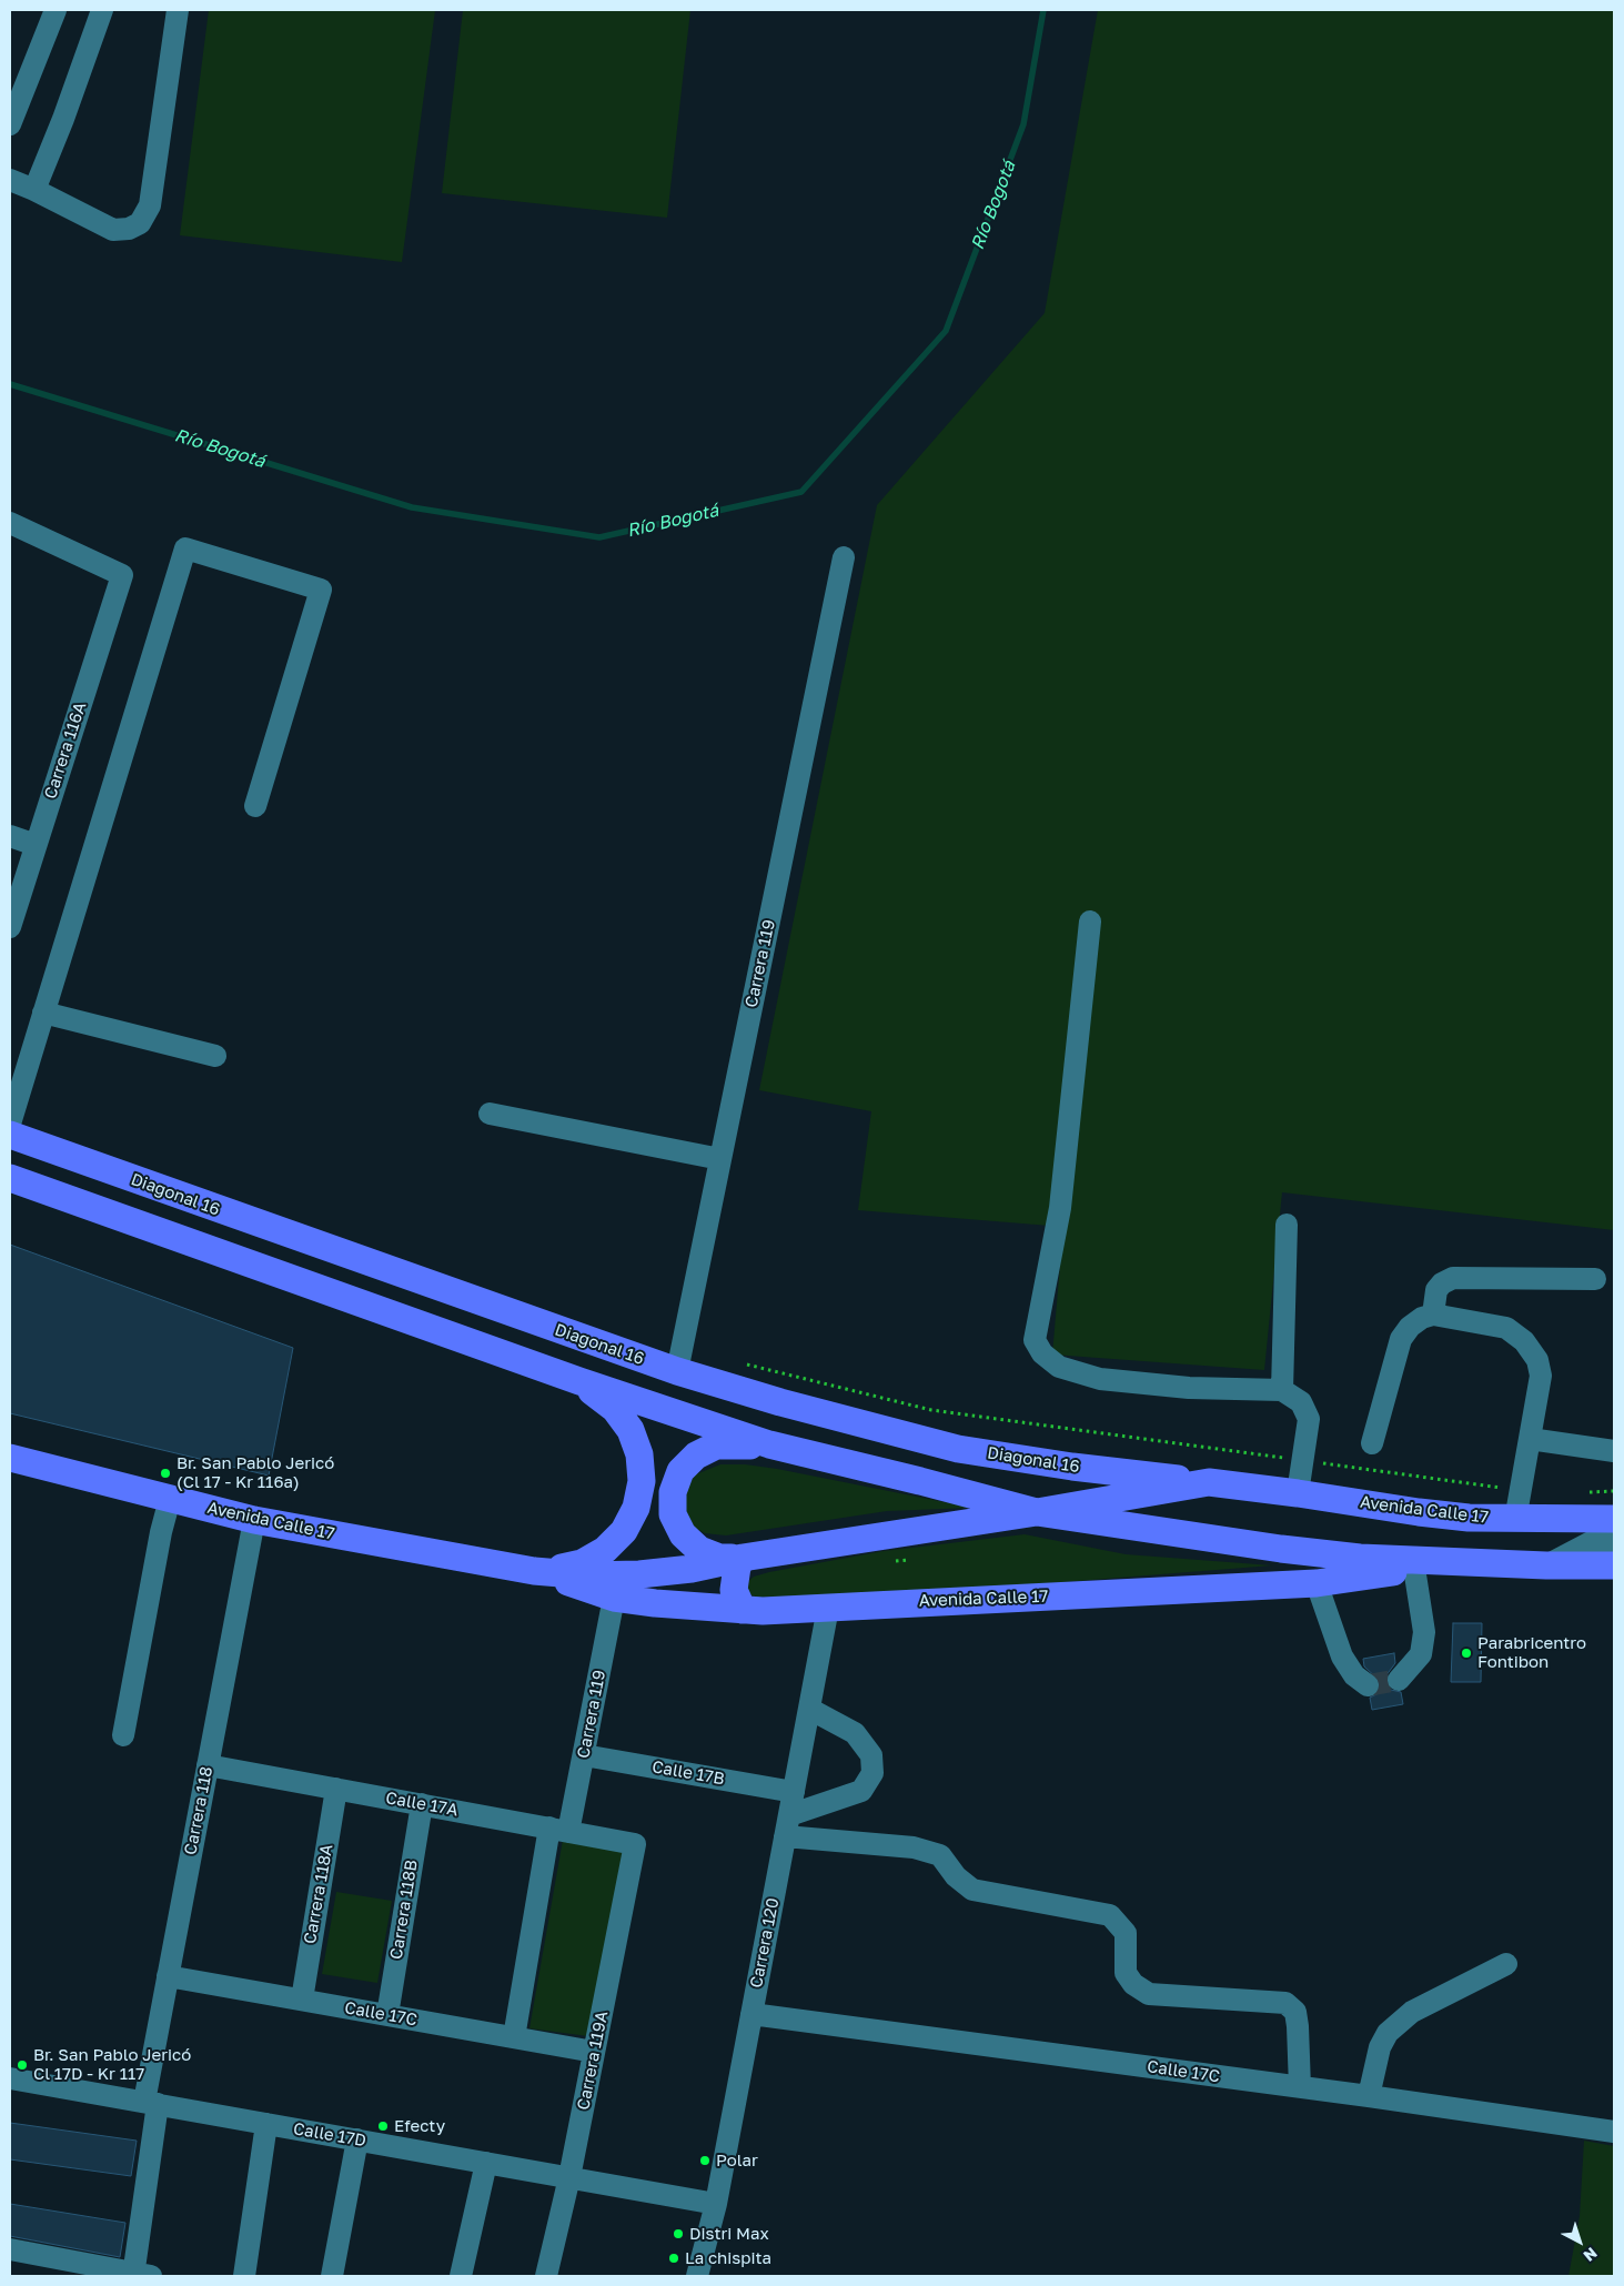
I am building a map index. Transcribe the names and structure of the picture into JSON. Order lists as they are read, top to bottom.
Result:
{
  "streets": {
    "main road": ["Diagonal 16", "Avenida Calle 17"],
    "street": [
      "Carrera 116A",
      "Carrera 119",
      "Calle 17B",
      "Calle 17A",
      "Carrera 118",
      "Carrera 118A",
      "Carrera 118B",
      "Carrera 120",
      "Calle 17C",
      "Carrera 119A",
      "Calle 17D"
    ]
  },
  "crossings": [
    ["Carrera 119", "Diagonal 16"],
    ["Carrera 119", "Avenida Calle 17"],
    ["Carrera 119", "Calle 17B"],
    ["Carrera 119", "Calle 17A"],
    ["Carrera 119", "Calle 17C"],
    ["Diagonal 16", "Avenida Calle 17"],
    ["Avenida Calle 17", "Carrera 118"],
    ["Avenida Calle 17", "Carrera 120"],
    ["Calle 17B", "Carrera 120"],
    ["Calle 17A", "Carrera 118"],
    ["Calle 17A", "Carrera 118A"],
    ["Calle 17A", "Carrera 118B"],
    ["Calle 17A", "Carrera 119A"],
    ["Carrera 118", "Calle 17C"],
    ["Carrera 118", "Calle 17D"],
    ["Carrera 118A", "Calle 17C"],
    ["Carrera 118B", "Calle 17C"],
    ["Carrera 120", "Calle 17C"],
    ["Carrera 120", "Calle 17D"],
    ["Calle 17C", "Carrera 119A"],
    ["Carrera 119A", "Calle 17D"]
  ],
  "water": ["Río Bogotá"],
  "places": [
    "Br. San Pablo Jericó (Cl 17 - Kr 116a)",
    "Parabricentro Fontibon",
    "Br. San Pablo Jericó Cl 17D - Kr 117",
    "Efecty",
    "Polar",
    "Distri Max",
    "La chispita"
  ],
  "north": "bottom right"
}
